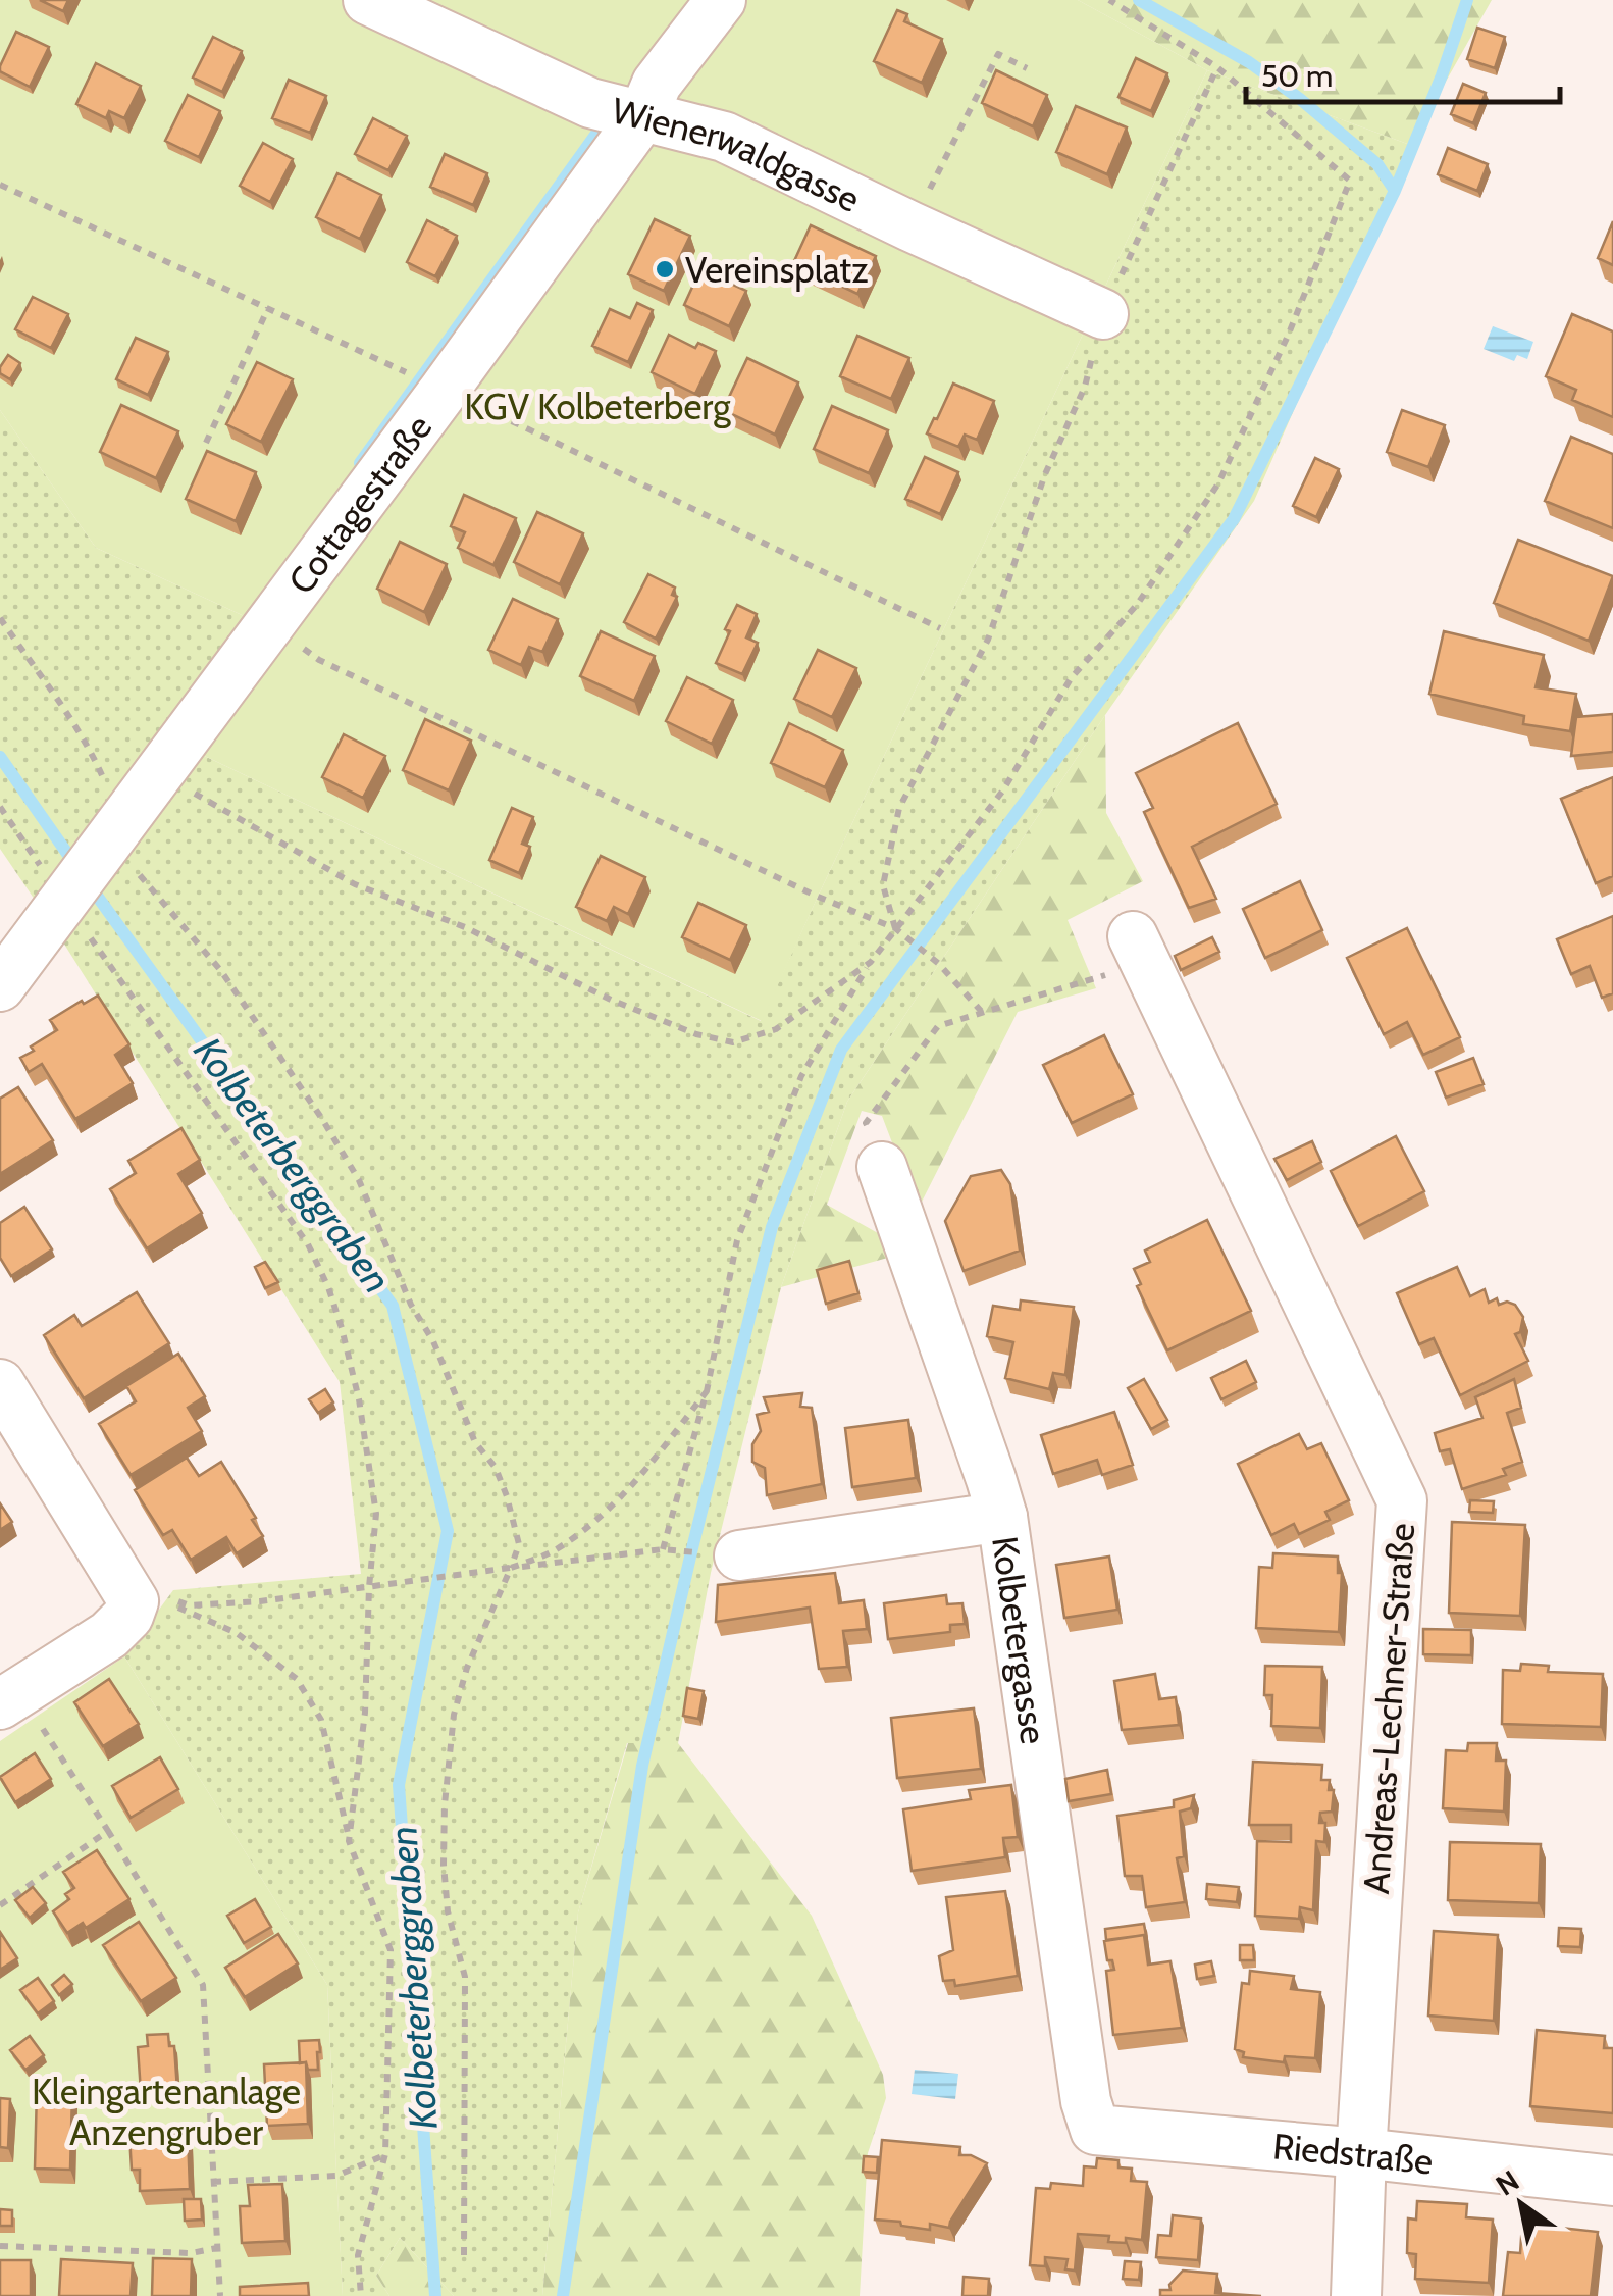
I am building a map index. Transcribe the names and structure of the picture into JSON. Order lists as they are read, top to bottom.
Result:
{
  "streets": {
    "street": [
      "Wienerwaldgasse",
      "Cottagestraße",
      "Kolbetergasse",
      "Andreas-Lechner-Straße",
      "Riedstraße"
    ]
  },
  "crossings": [
    ["Wienerwaldgasse", "Cottagestraße"],
    ["Kolbetergasse", "Riedstraße"],
    ["Andreas-Lechner-Straße", "Riedstraße"]
  ],
  "water": ["Kolbeterberggraben"],
  "parks": ["KGV Kolbeterberg", "Kleingartenanlage Anzengruber"],
  "places": ["Vereinsplatz"],
  "scale_bar": "50 m",
  "north": "top left"
}
